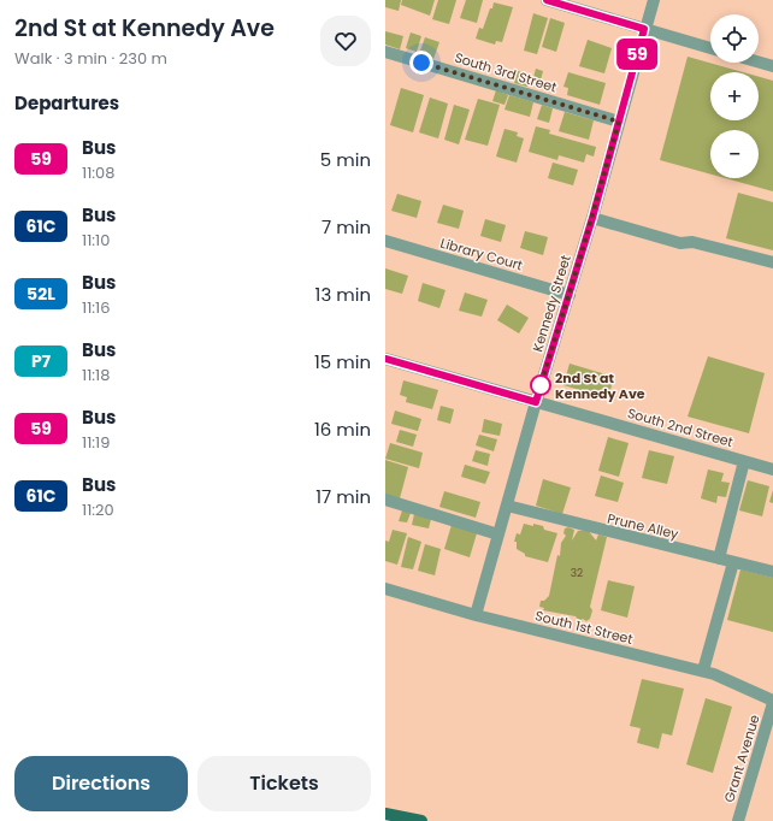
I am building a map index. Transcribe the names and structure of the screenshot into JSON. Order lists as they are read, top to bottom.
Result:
{
  "streets": {
    "street": [
      "South 3rd Street",
      "Library Court",
      "Kennedy Street",
      "South 2nd Street",
      "Prune Alley",
      "South 1st Street",
      "Grant Avenue"
    ]
  },
  "crossings": [
    ["South 3rd Street", "Kennedy Street"],
    ["Library Court", "Kennedy Street"],
    ["Kennedy Street", "South 2nd Street"],
    ["Kennedy Street", "Prune Alley"],
    ["Kennedy Street", "South 1st Street"],
    ["South 1st Street", "Grant Avenue"]
  ],
  "places": ["2nd St at Kennedy Ave"],
  "lines": ["bus line 59"],
  "house_numbers": ["32"],
  "page": {
    "heading": [
      ["2nd St at Kennedy Ave", "Walk · 3 min · 230 m"],
      "Departures"
    ],
    "on_map": "59",
    "map_buttons": ["+", "−"],
    "list": [
      {
        "mark": "59",
        "name": "Bus",
        "note": "11:08",
        "value": "5 min"
      },
      {
        "mark": "61C",
        "name": "Bus",
        "note": "11:10",
        "value": "7 min"
      },
      {
        "mark": "52L",
        "name": "Bus",
        "note": "11:16",
        "value": "13 min"
      },
      {
        "mark": "P7",
        "name": "Bus",
        "note": "11:18",
        "value": "15 min"
      },
      {
        "mark": "59",
        "name": "Bus",
        "note": "11:19",
        "value": "16 min"
      },
      {
        "mark": "61C",
        "name": "Bus",
        "note": "11:20",
        "value": "17 min"
      }
    ],
    "buttons": ["Directions", "Tickets"]
  }
}
